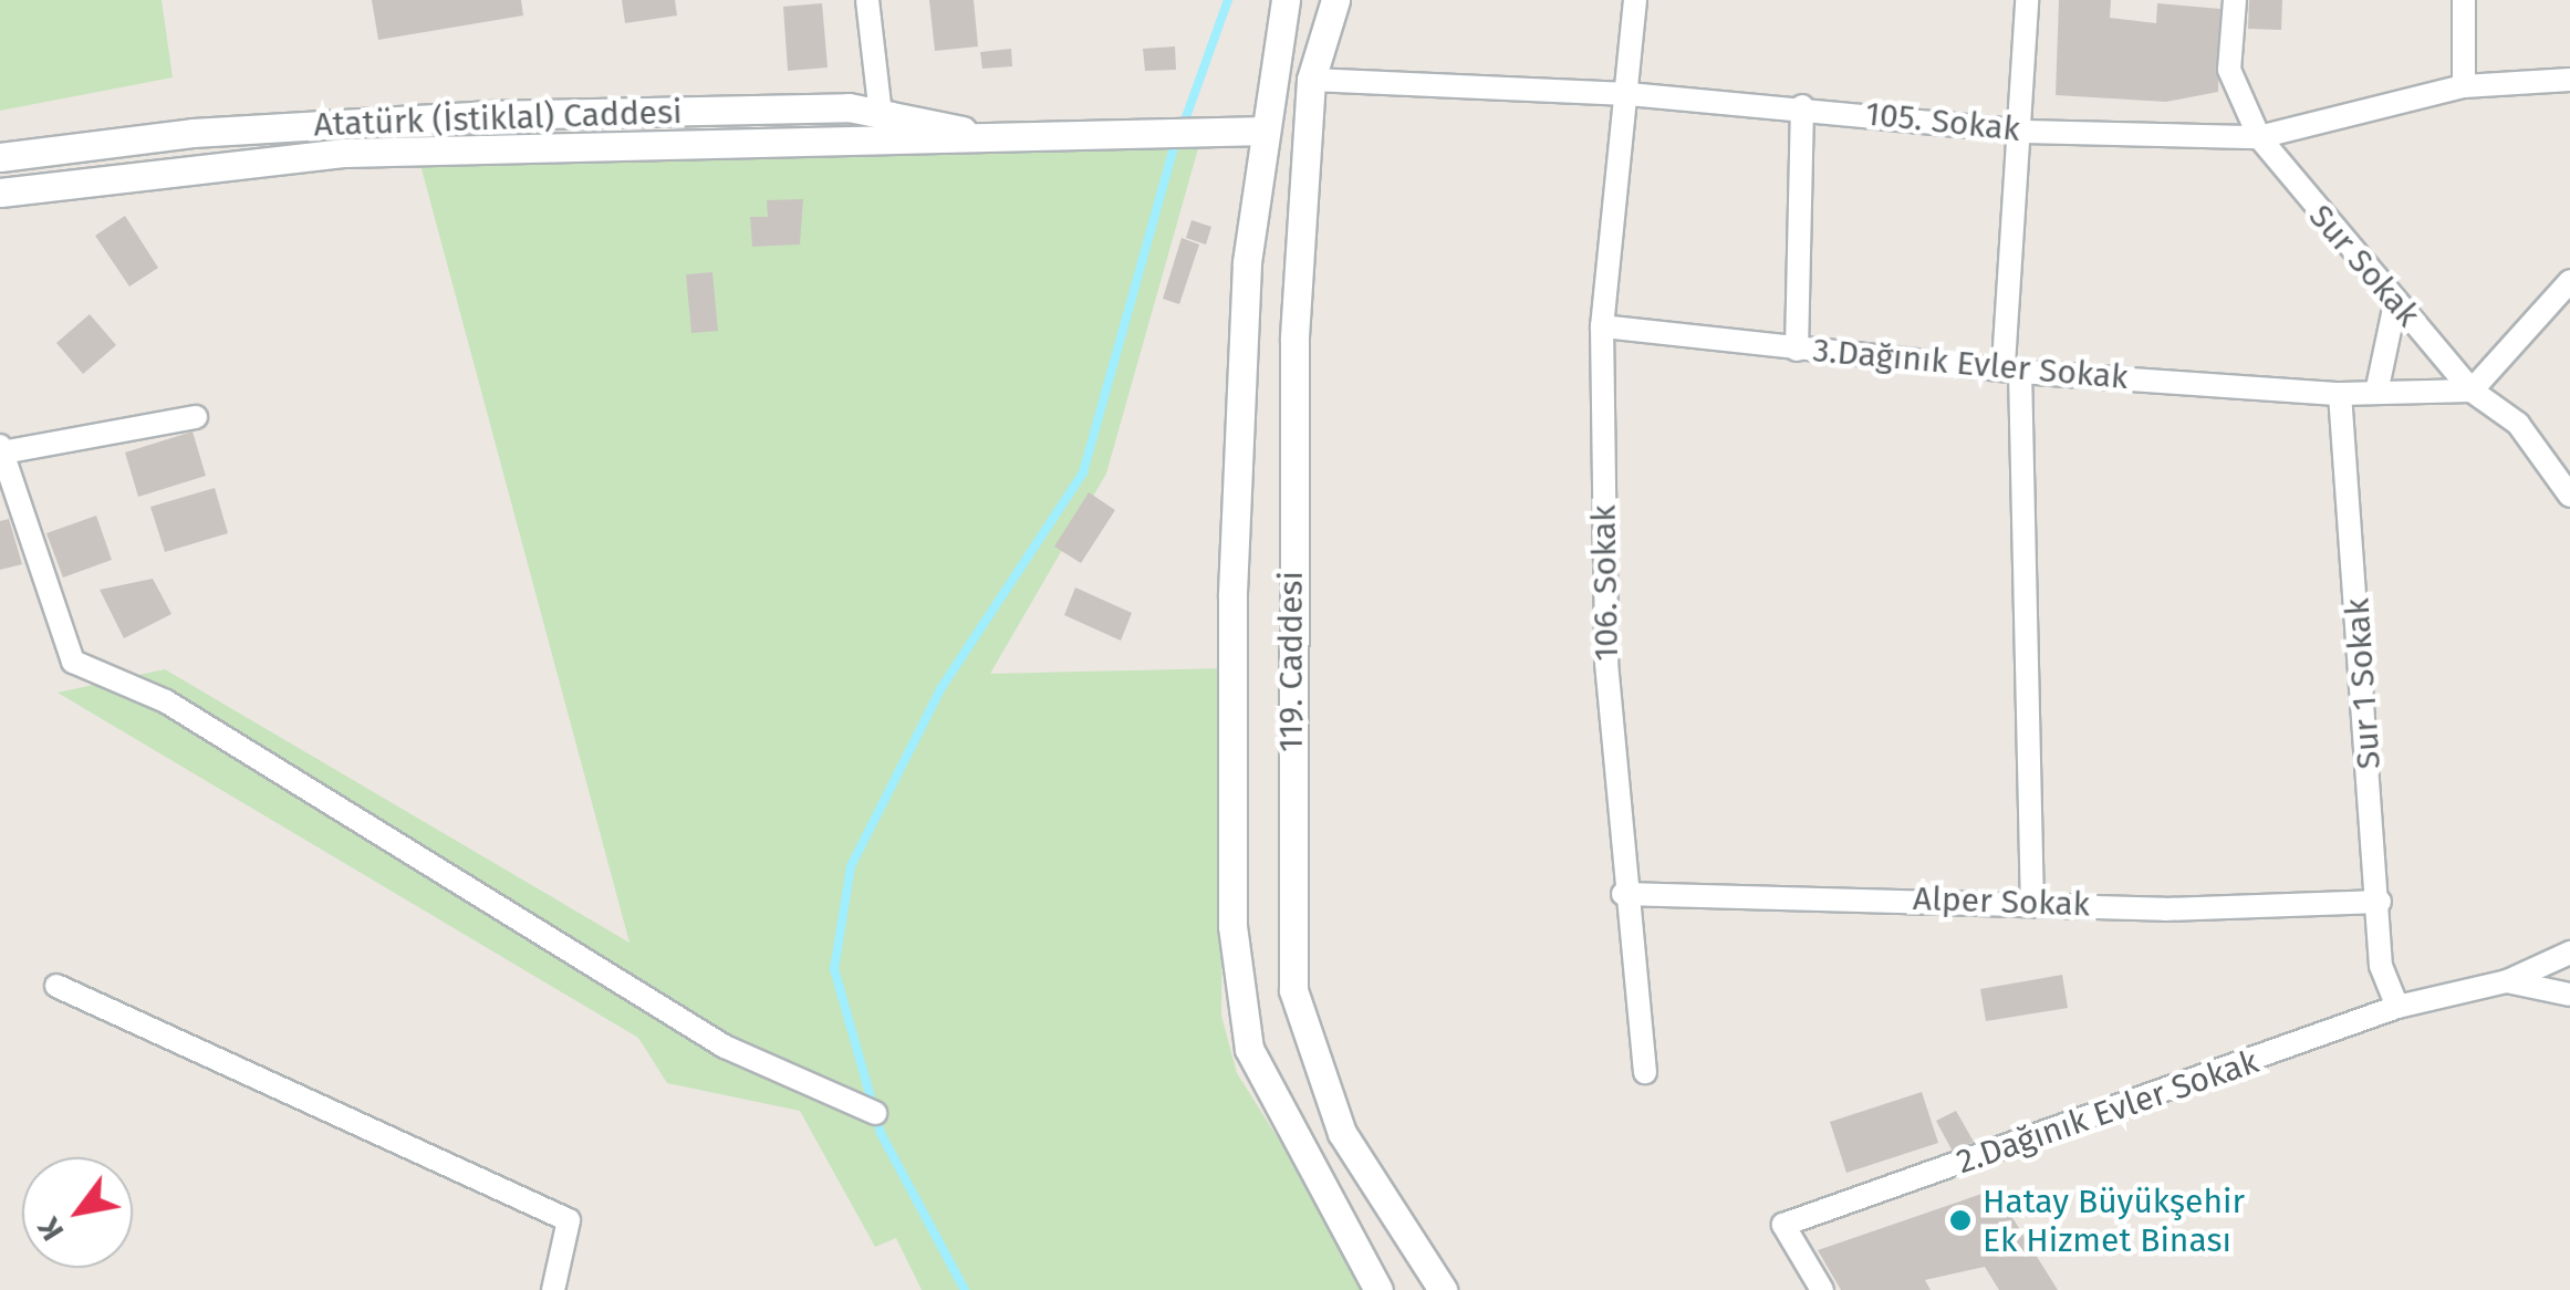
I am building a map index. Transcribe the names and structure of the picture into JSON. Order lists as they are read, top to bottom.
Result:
{
  "streets": {
    "street": [
      "Atatürk (İstiklal) Caddesi",
      "105. Sokak",
      "Sur Sokak",
      "3.Dağınık Evler Sokak",
      "106. Sokak",
      "119. Caddesi",
      "Sur 1 Sokak",
      "Alper Sokak",
      "2.Dağınık Evler Sokak"
    ]
  },
  "crossings": [
    ["Atatürk (İstiklal) Caddesi", "119. Caddesi"],
    ["105. Sokak", "Sur Sokak"],
    ["105. Sokak", "106. Sokak"],
    ["105. Sokak", "119. Caddesi"],
    ["3.Dağınık Evler Sokak", "106. Sokak"],
    ["3.Dağınık Evler Sokak", "Sur 1 Sokak"],
    ["106. Sokak", "Alper Sokak"],
    ["Sur 1 Sokak", "Alper Sokak"],
    ["Sur 1 Sokak", "2.Dağınık Evler Sokak"]
  ],
  "places": ["Hatay Büyükşehir Ek Hizmet Binası"],
  "north": "bottom left"
}
